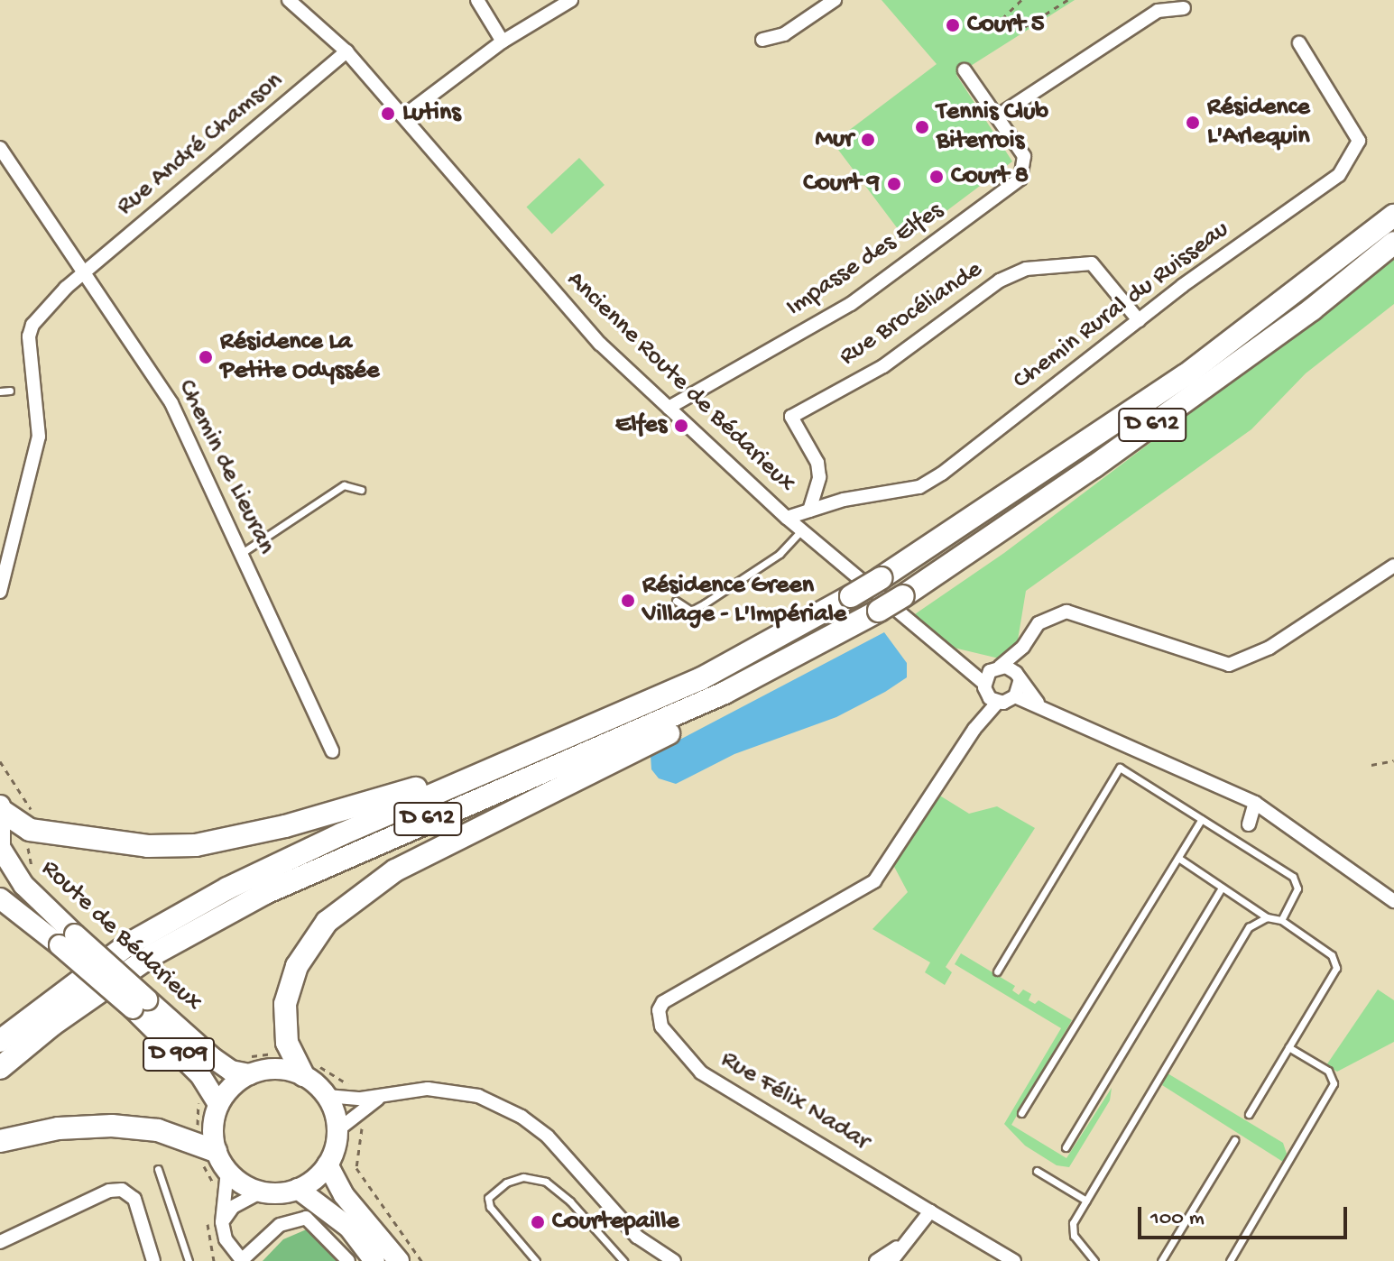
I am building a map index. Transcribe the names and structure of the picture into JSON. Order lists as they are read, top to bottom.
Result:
{
  "streets": {
    "highway": ["D 612"],
    "main road": ["Route de Bédarieux", "D 909"],
    "street": [
      "Rue André Chamson",
      "Impasse des Elfes",
      "Chemin Rural du Ruisseau",
      "Rue Brocéliande",
      "Ancienne Route de Bédarieux",
      "Chemin de Lieuran",
      "Rue Félix Nadar"
    ]
  },
  "crossings": [
    ["Rue André Chamson", "Ancienne Route de Bédarieux"],
    ["Rue André Chamson", "Chemin de Lieuran"],
    ["Impasse des Elfes", "Ancienne Route de Bédarieux"],
    ["Chemin Rural du Ruisseau", "Rue Brocéliande"],
    ["Chemin Rural du Ruisseau", "Ancienne Route de Bédarieux"]
  ],
  "places": [
    "Court 5",
    "Lutins",
    "Résidence L'Arlequin",
    "Tennis Club Biterrois",
    "Mur",
    "Court 8",
    "Court 9",
    "Résidence La Petite Odyssée",
    "Elfes",
    "Résidence Green Village - L'Impériale",
    "Courtepaille"
  ],
  "scale_bar": "100 m"
}
